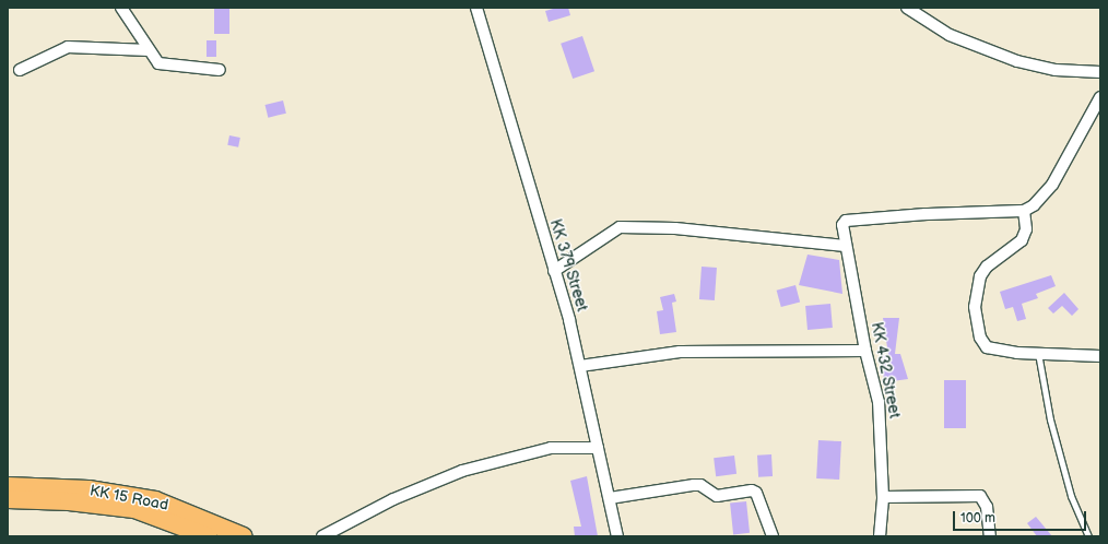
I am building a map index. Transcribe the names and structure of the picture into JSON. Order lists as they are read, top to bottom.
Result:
{
  "streets": {
    "highway": ["KK 15 Road"],
    "street": ["KK 379 Street", "KK 432 Street"]
  },
  "scale_bar": "100 m"
}
